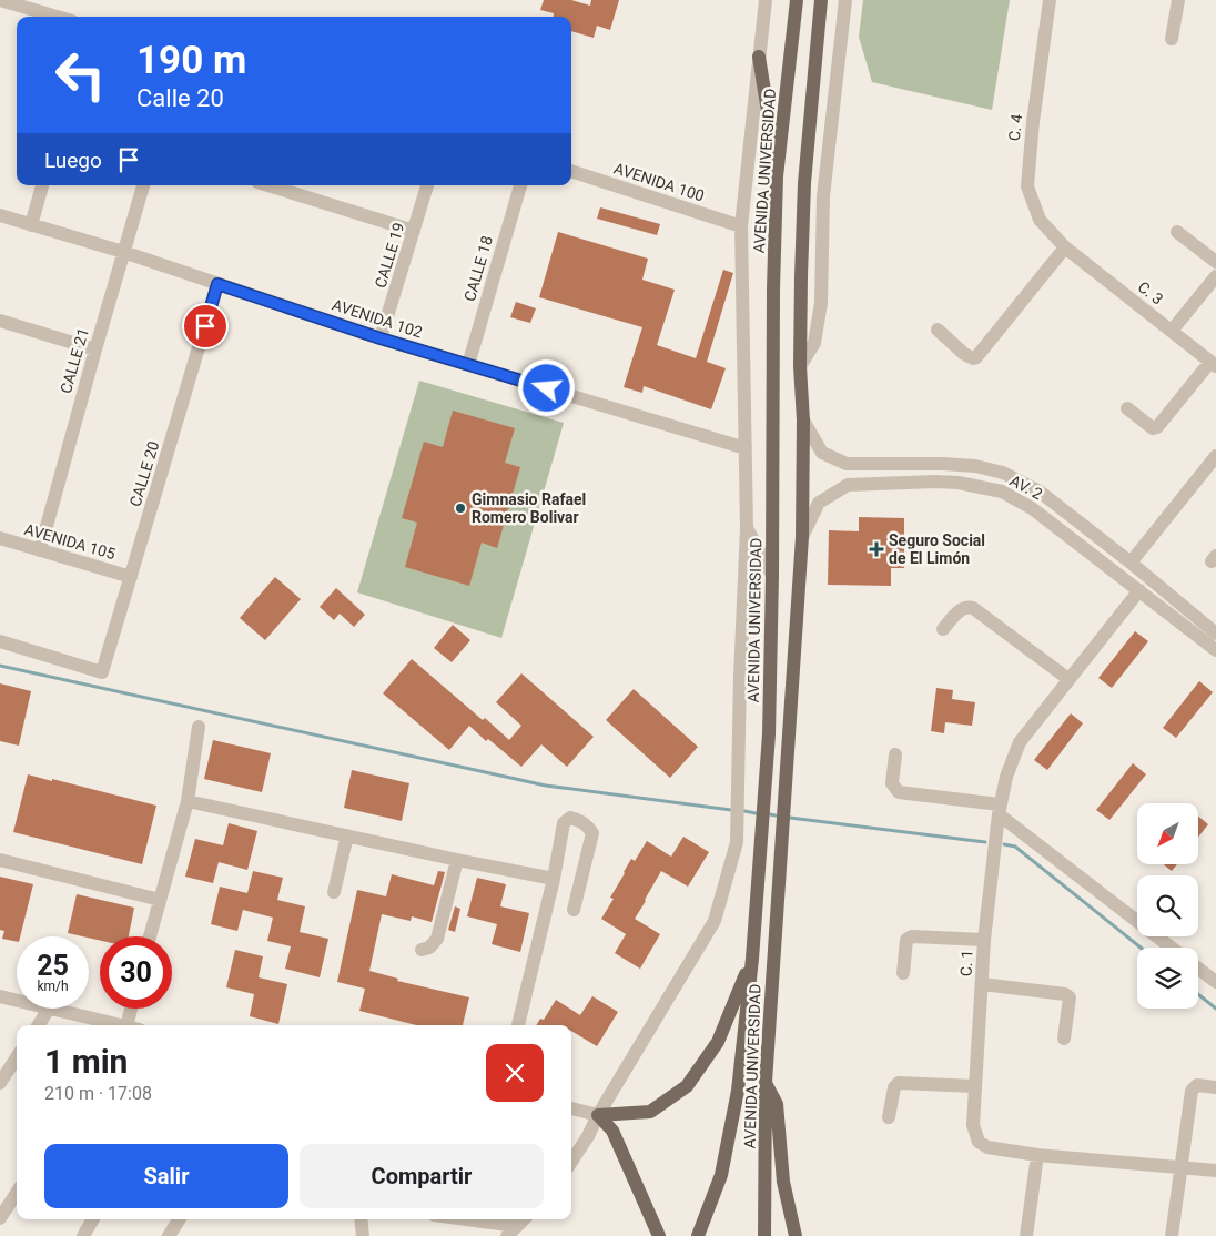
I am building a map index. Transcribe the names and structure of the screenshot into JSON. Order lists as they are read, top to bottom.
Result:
{
  "streets": {
    "main road": ["AVENIDA UNIVERSIDAD"],
    "street": [
      "C. 4",
      "AVENIDA 100",
      "CALLE 19",
      "CALLE 18",
      "C. 3",
      "AVENIDA 102",
      "CALLE 21",
      "CALLE 20",
      "AV. 2",
      "AVENIDA 105",
      "C. 1"
    ]
  },
  "crossings": [
    ["C. 4", "C. 3"],
    ["AVENIDA UNIVERSIDAD", "AVENIDA 100"],
    ["AVENIDA UNIVERSIDAD", "AVENIDA 102"],
    ["AVENIDA UNIVERSIDAD", "AV. 2"],
    ["CALLE 19", "AVENIDA 102"],
    ["CALLE 18", "AVENIDA 102"],
    ["AVENIDA 102", "CALLE 21"],
    ["AVENIDA 102", "CALLE 20"],
    ["CALLE 21", "AVENIDA 105"],
    ["CALLE 20", "AVENIDA 105"],
    ["AV. 2", "C. 1"]
  ],
  "places": {
    "other": ["Gimnasio Rafael Romero Bolivar"],
    "health": ["Seguro Social de El Limón"]
  },
  "north": "bottom left",
  "page": {
    "turn": ["190 m", "Calle 20"],
    "then": "Luego",
    "speed": "25 km/h",
    "limit": "30",
    "heading": ["1 min", "210 m · 17:08"],
    "buttons": ["Salir", "Compartir"]
  }
}
